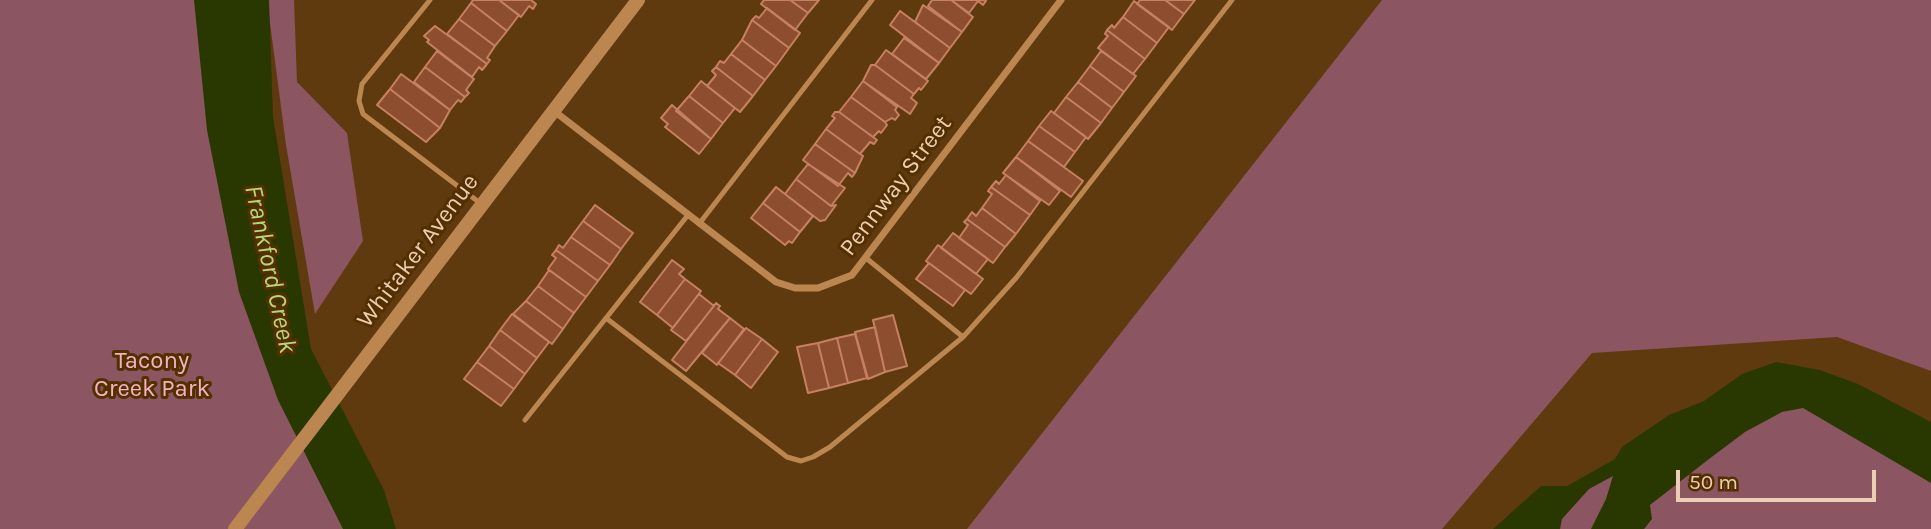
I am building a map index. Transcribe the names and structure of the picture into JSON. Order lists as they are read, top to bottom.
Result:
{
  "streets": {
    "main road": ["Whitaker Avenue"],
    "street": ["Pennway Street"]
  },
  "crossings": [
    ["Pennway Street", "Whitaker Avenue"]
  ],
  "water": ["Frankford Creek"],
  "parks": ["Tacony Creek Park"],
  "scale_bar": "50 m"
}
